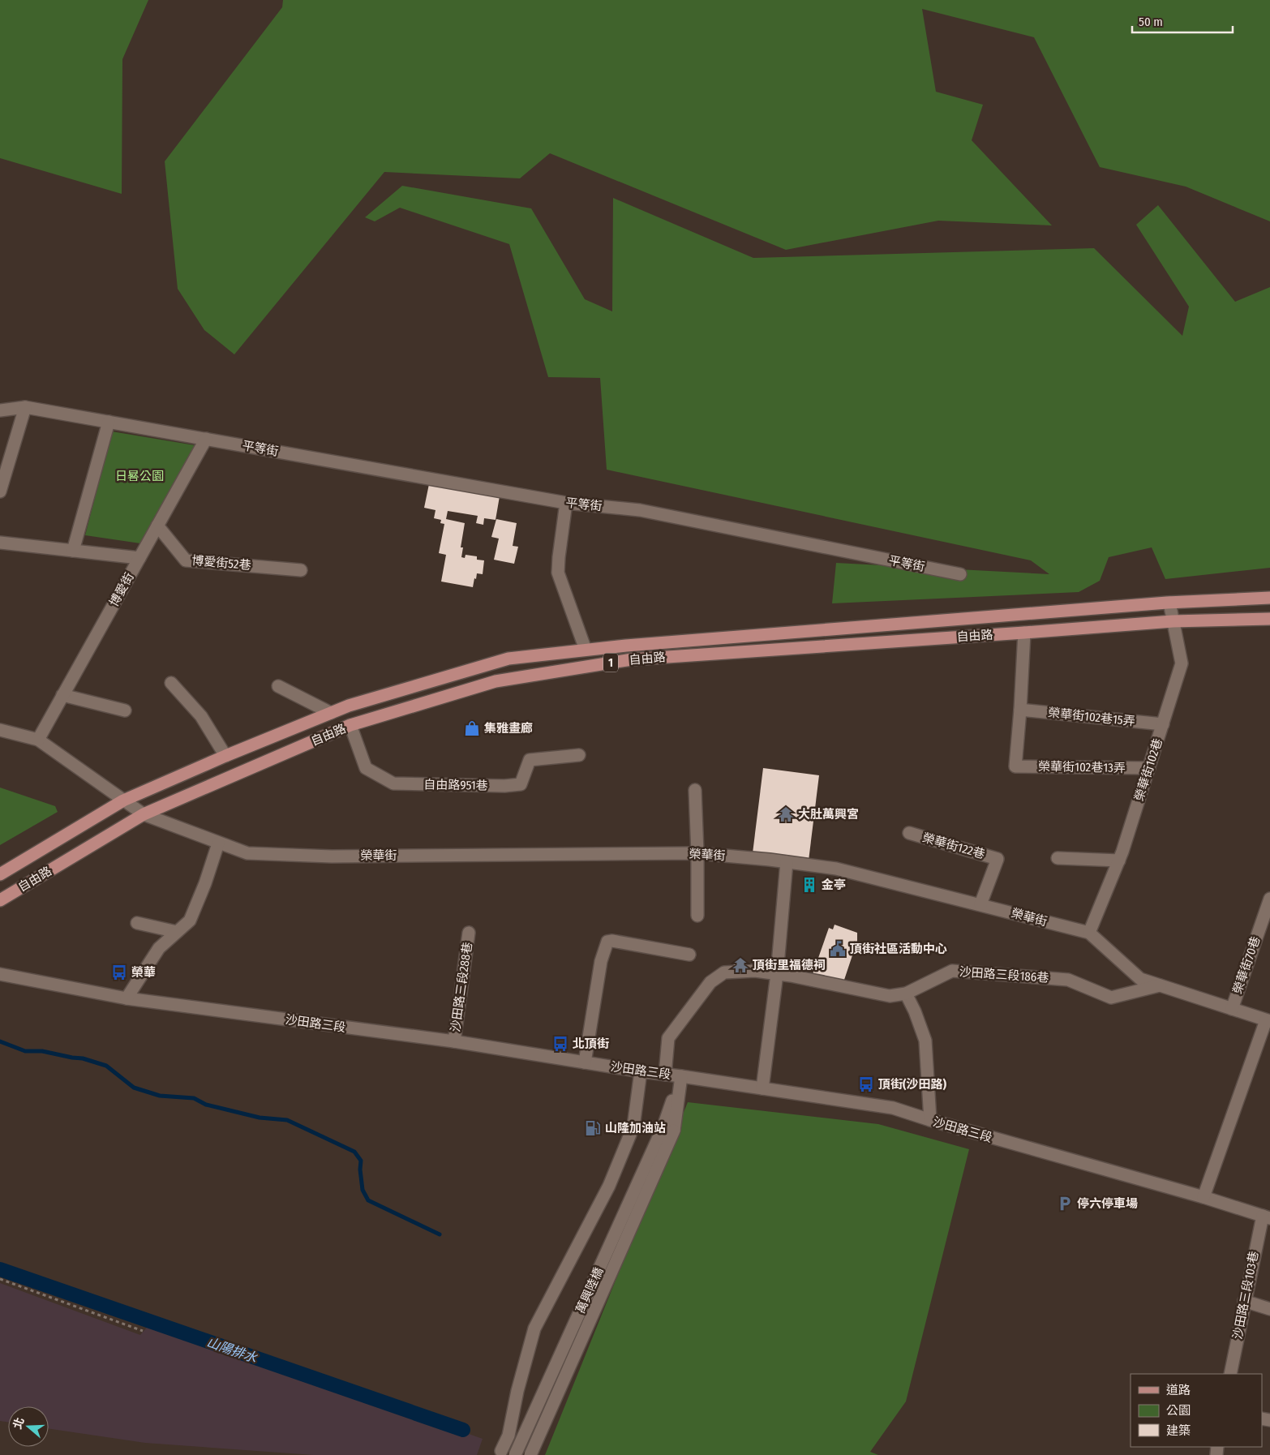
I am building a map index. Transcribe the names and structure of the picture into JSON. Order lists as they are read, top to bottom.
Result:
{
  "streets": {
    "main road": ["自由路", "1"],
    "street": [
      "平等街",
      "博愛街52巷",
      "博愛街",
      "榮華街102巷15弄",
      "榮華街102巷13弄",
      "榮華街102巷",
      "自由路951巷",
      "榮華街122巷",
      "榮華街",
      "榮華街70巷",
      "沙田路三段186巷",
      "沙田路三段288巷",
      "沙田路三段",
      "萬興陸橋",
      "沙田路三段103巷"
    ]
  },
  "crossings": [
    ["平等街", "博愛街"],
    ["博愛街52巷", "博愛街"],
    ["博愛街", "榮華街"],
    ["自由路", "榮華街102巷"],
    ["自由路", "自由路951巷"],
    ["自由路", "榮華街"],
    ["榮華街102巷15弄", "榮華街102巷13弄"],
    ["榮華街102巷15弄", "榮華街102巷"],
    ["榮華街102巷13弄", "榮華街102巷"],
    ["榮華街102巷", "榮華街"],
    ["榮華街122巷", "榮華街"],
    ["榮華街", "榮華街70巷"],
    ["榮華街", "沙田路三段186巷"],
    ["沙田路三段288巷", "沙田路三段"],
    ["沙田路三段", "沙田路三段103巷"]
  ],
  "water": ["山陽排水"],
  "parks": ["日晷公園"],
  "places": {
    "shop": ["集雅畫廊"],
    "temple": ["大肚萬興宮", "頂街里福德祠"],
    "building": ["金亭"],
    "public building": ["頂街社區活動中心"],
    "bus stop": ["榮華", "北頂街", "頂街(沙田路)"],
    "fuel station": ["山隆加油站"],
    "parking": ["停六停車場"]
  },
  "legend": ["道路", "公園", "建築"],
  "scale_bar": "50 m",
  "north": "left"
}
